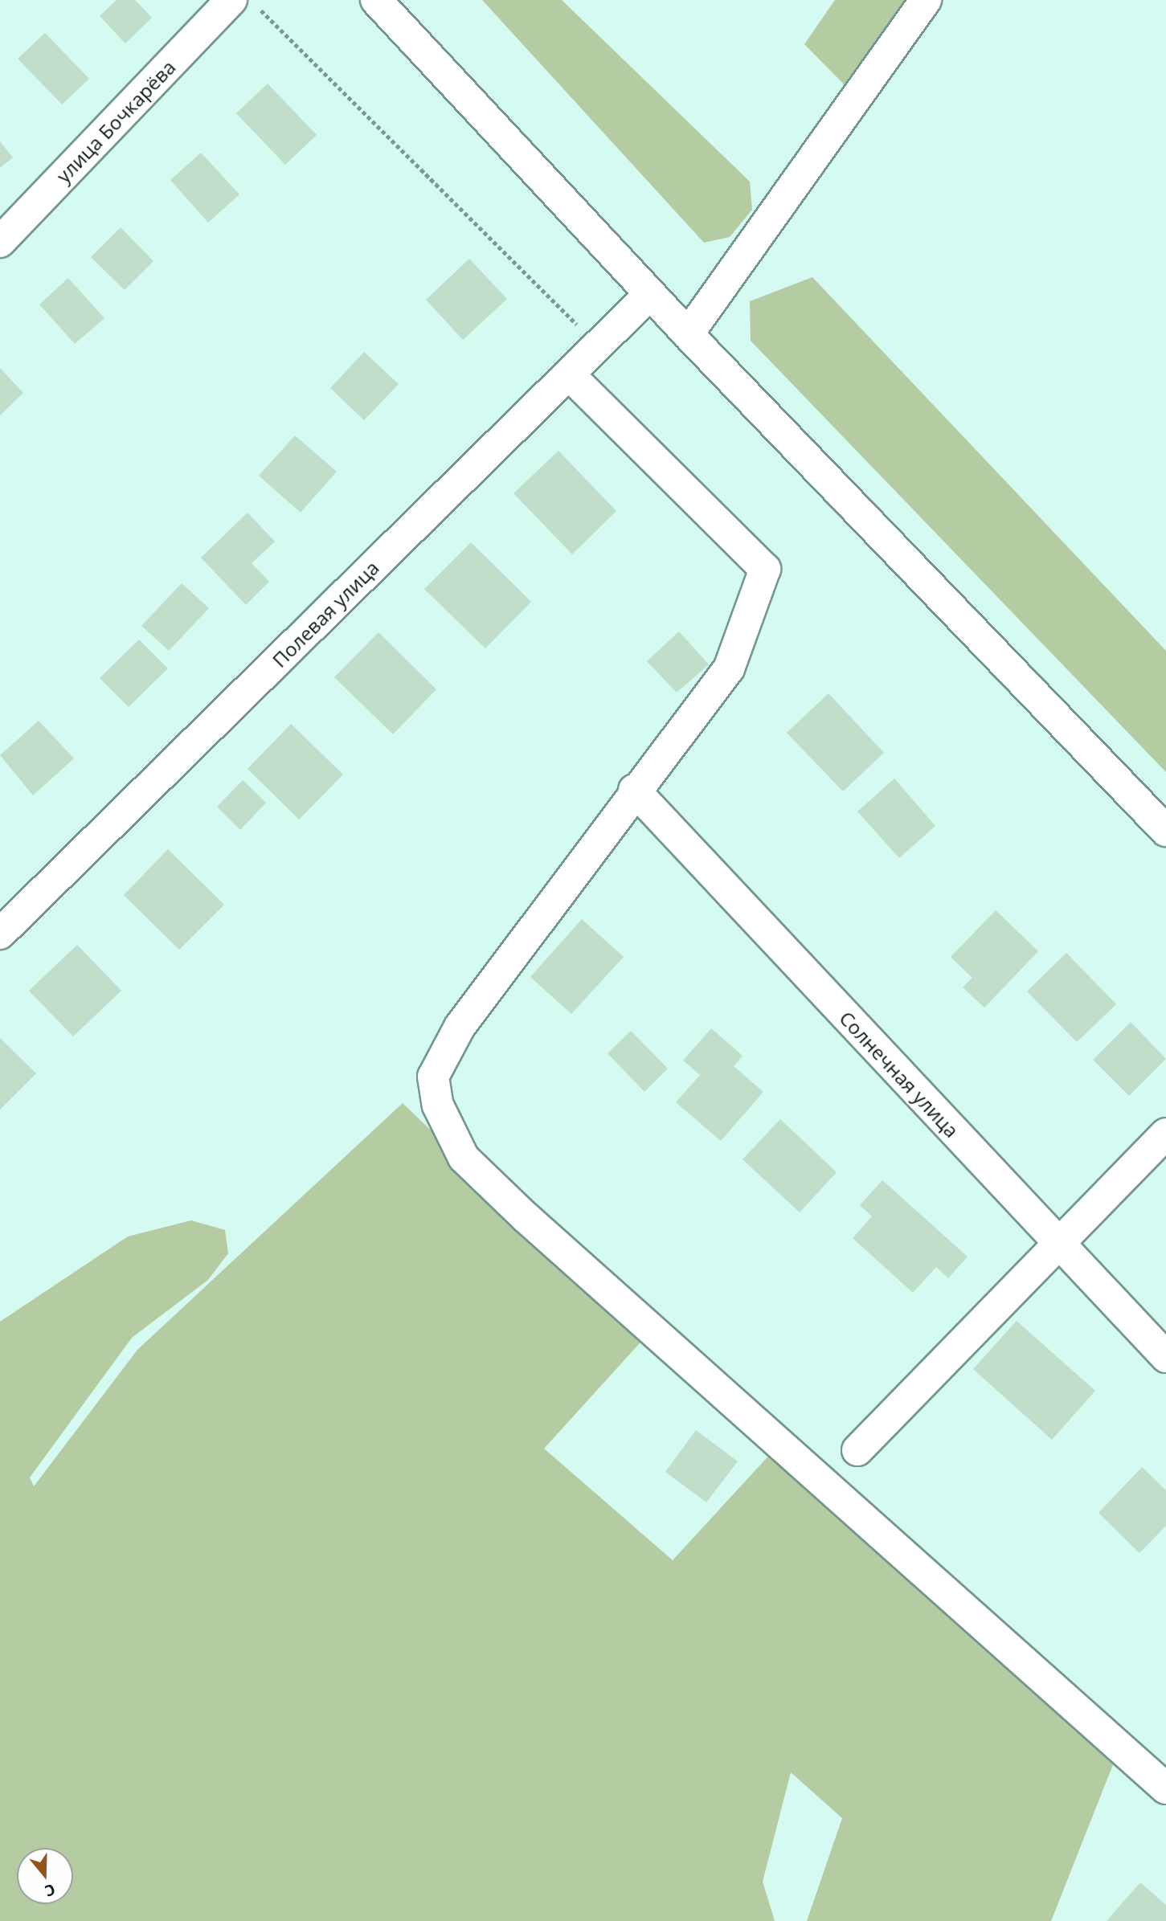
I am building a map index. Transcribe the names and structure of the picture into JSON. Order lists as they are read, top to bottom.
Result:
{
  "streets": {
    "street": ["улица Бочкарёва", "Полевая улица", "Солнечная улица"]
  },
  "north": "bottom"
}
